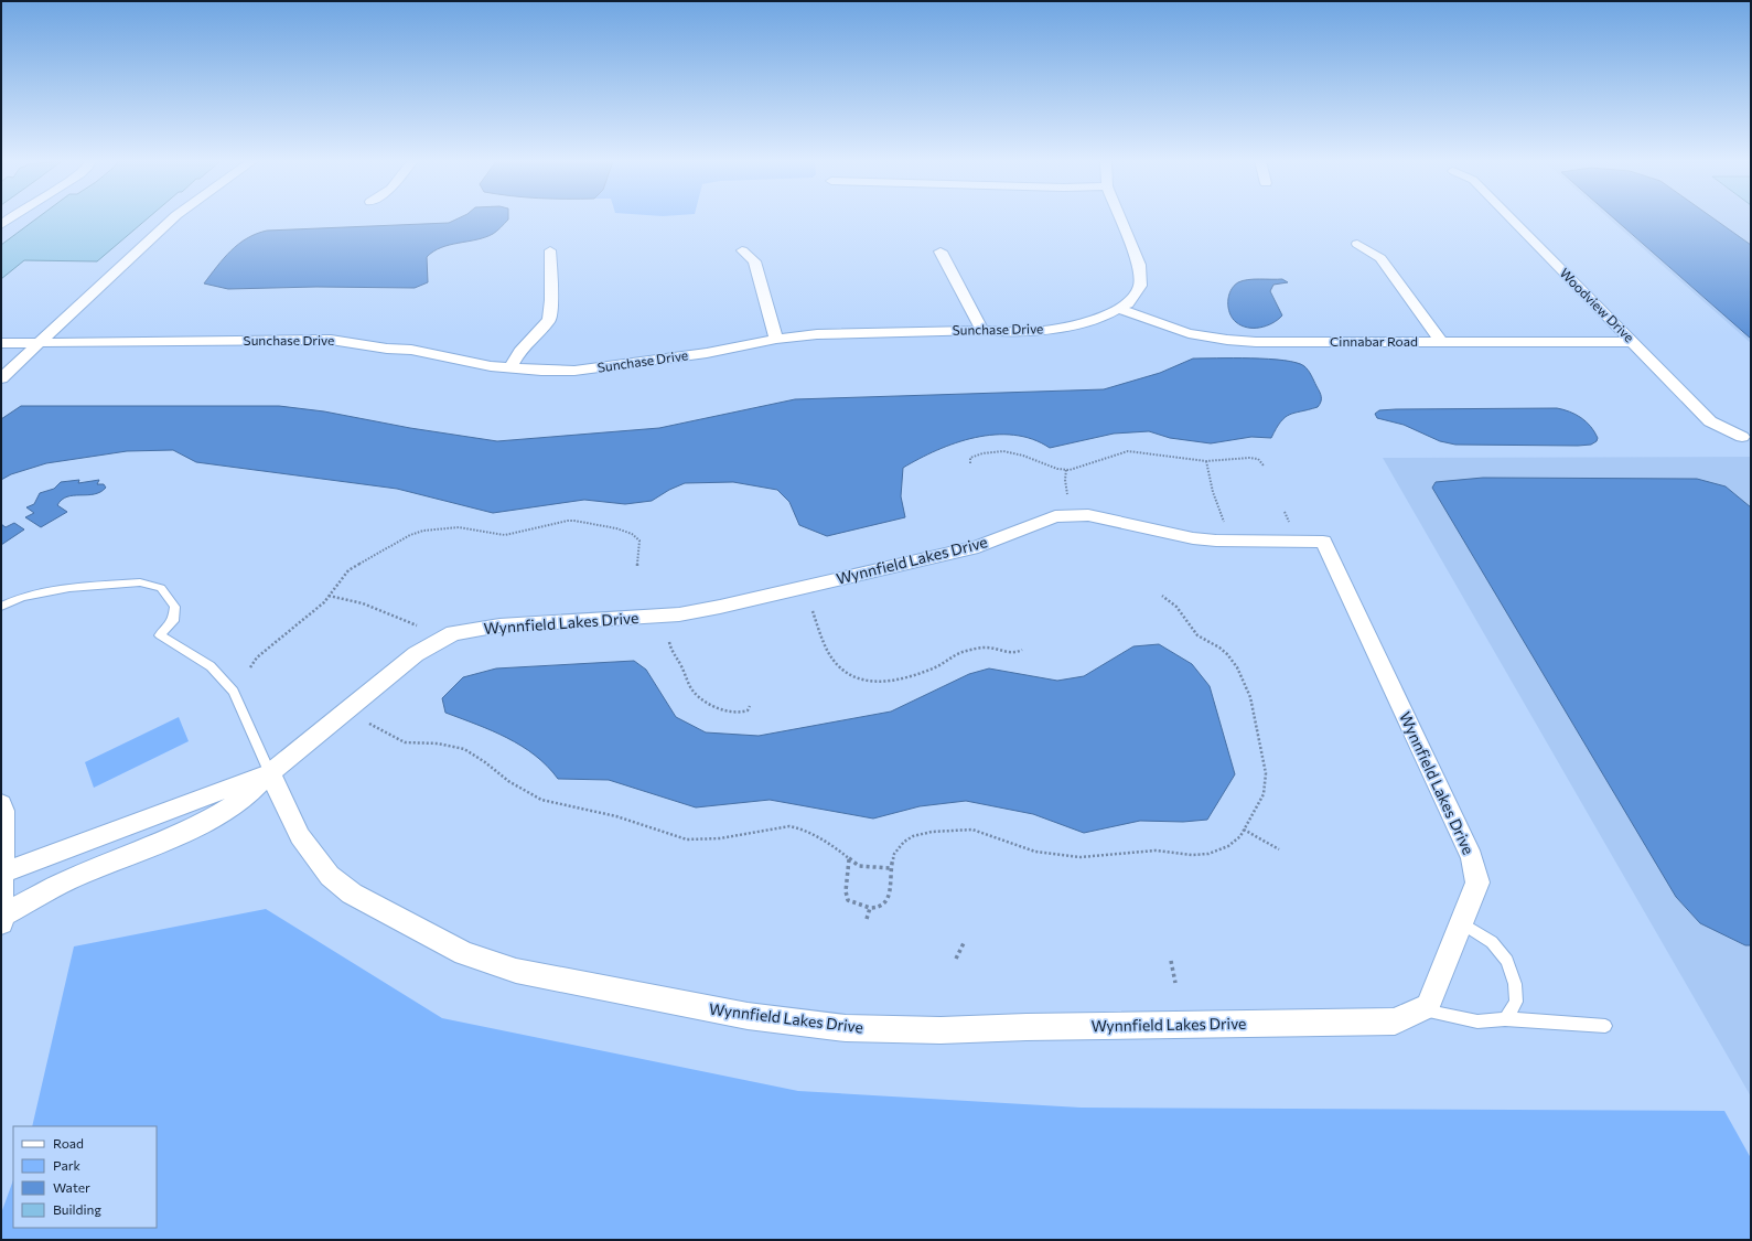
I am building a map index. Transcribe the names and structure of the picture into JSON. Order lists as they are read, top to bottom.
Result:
{
  "streets": {
    "street": [
      "Woodview Drive",
      "Sunchase Drive",
      "Cinnabar Road",
      "Wynnfield Lakes Drive"
    ]
  },
  "crossings": [
    ["Woodview Drive", "Cinnabar Road"],
    ["Sunchase Drive", "Cinnabar Road"]
  ],
  "legend": [
    "Road",
    "Park",
    "Water",
    "Building"
  ]
}
